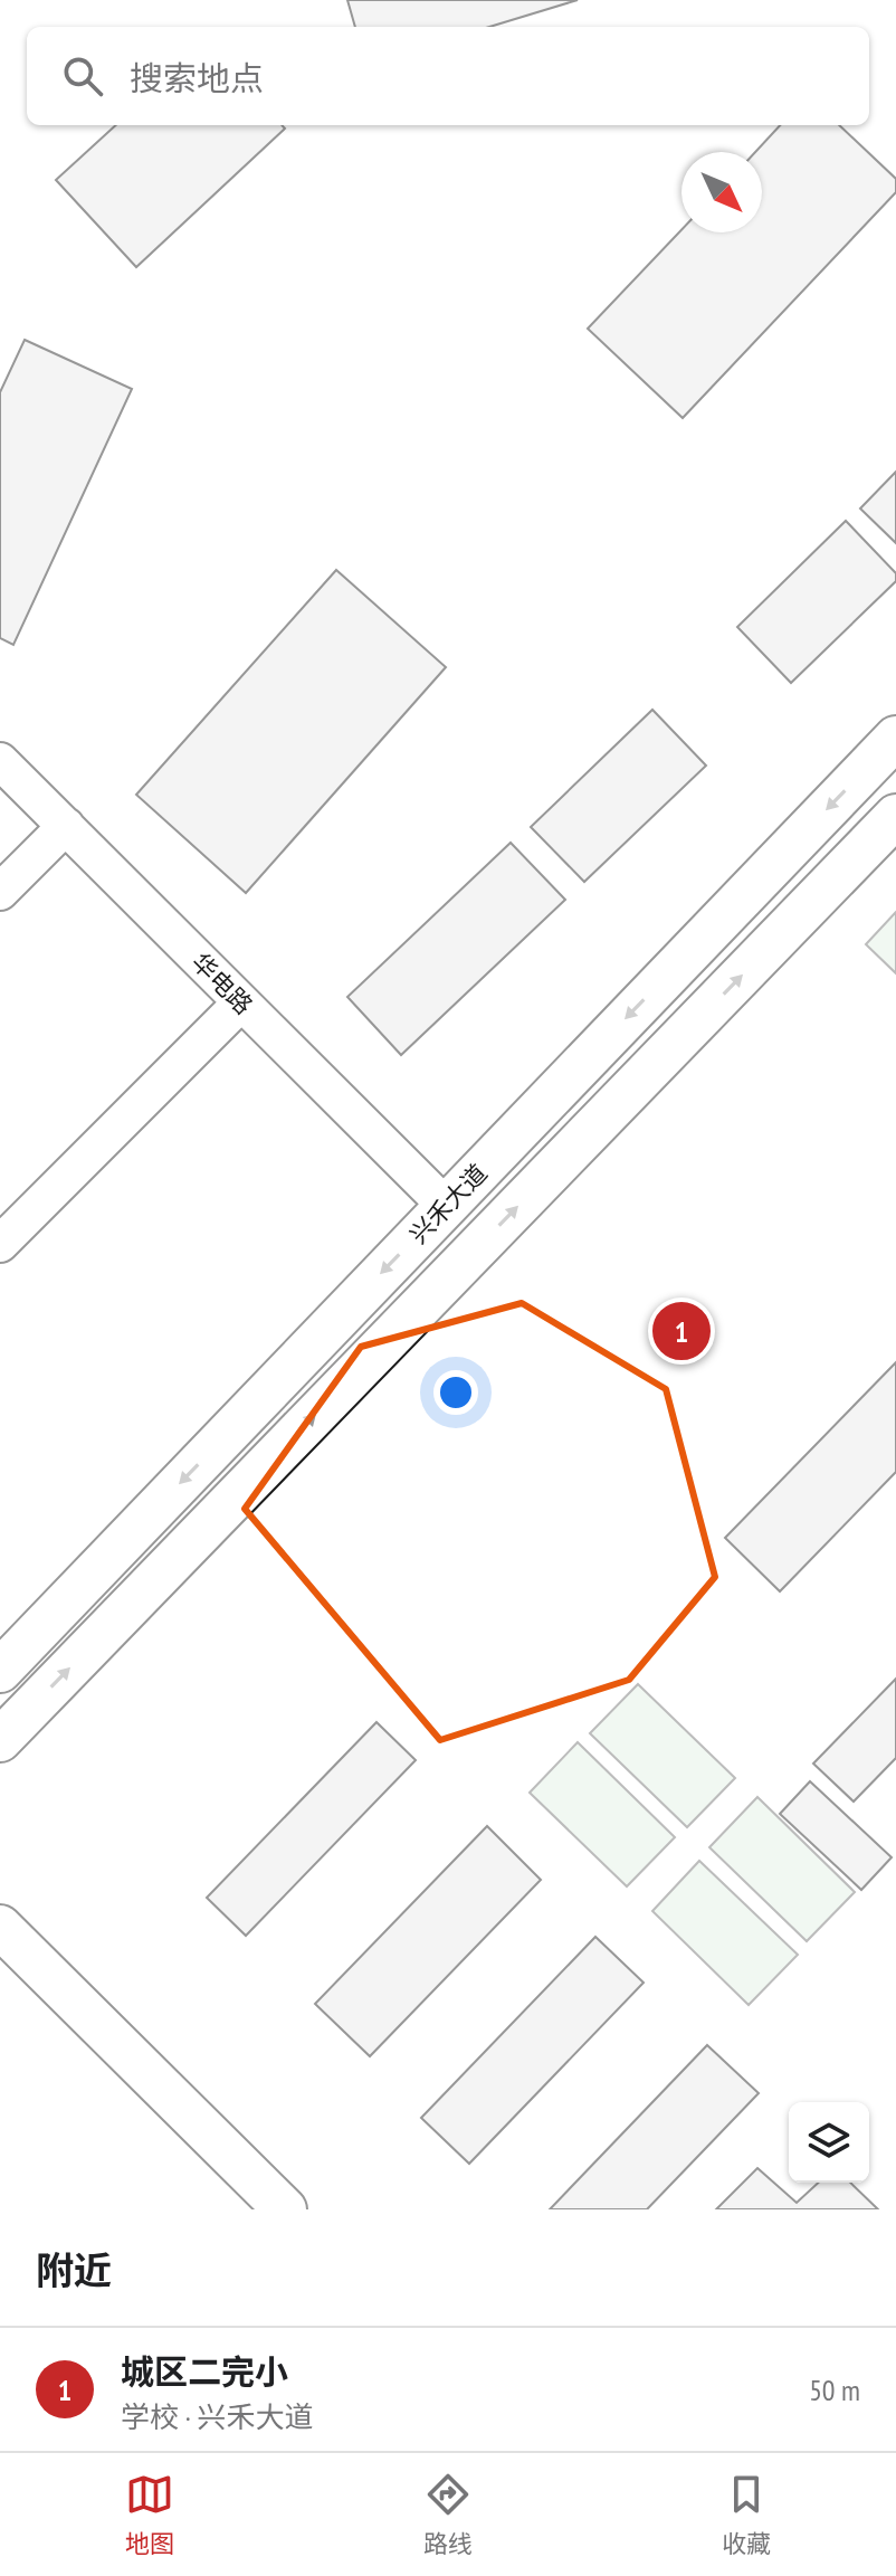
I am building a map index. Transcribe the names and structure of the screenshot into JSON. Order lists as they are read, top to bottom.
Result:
{
  "streets": {
    "main road": ["兴禾大道"],
    "street": ["华电路"]
  },
  "crossings": [
    ["华电路", "兴禾大道"]
  ],
  "north": "bottom right",
  "page": {
    "search": "搜索地点",
    "pins": "1",
    "heading": "附近",
    "list": [
      {
        "mark": "1",
        "name": "城区二完小",
        "note": "学校 · 兴禾大道",
        "value": "50 m"
      }
    ],
    "nav": ["地图", "路线", "收藏"]
  }
}
